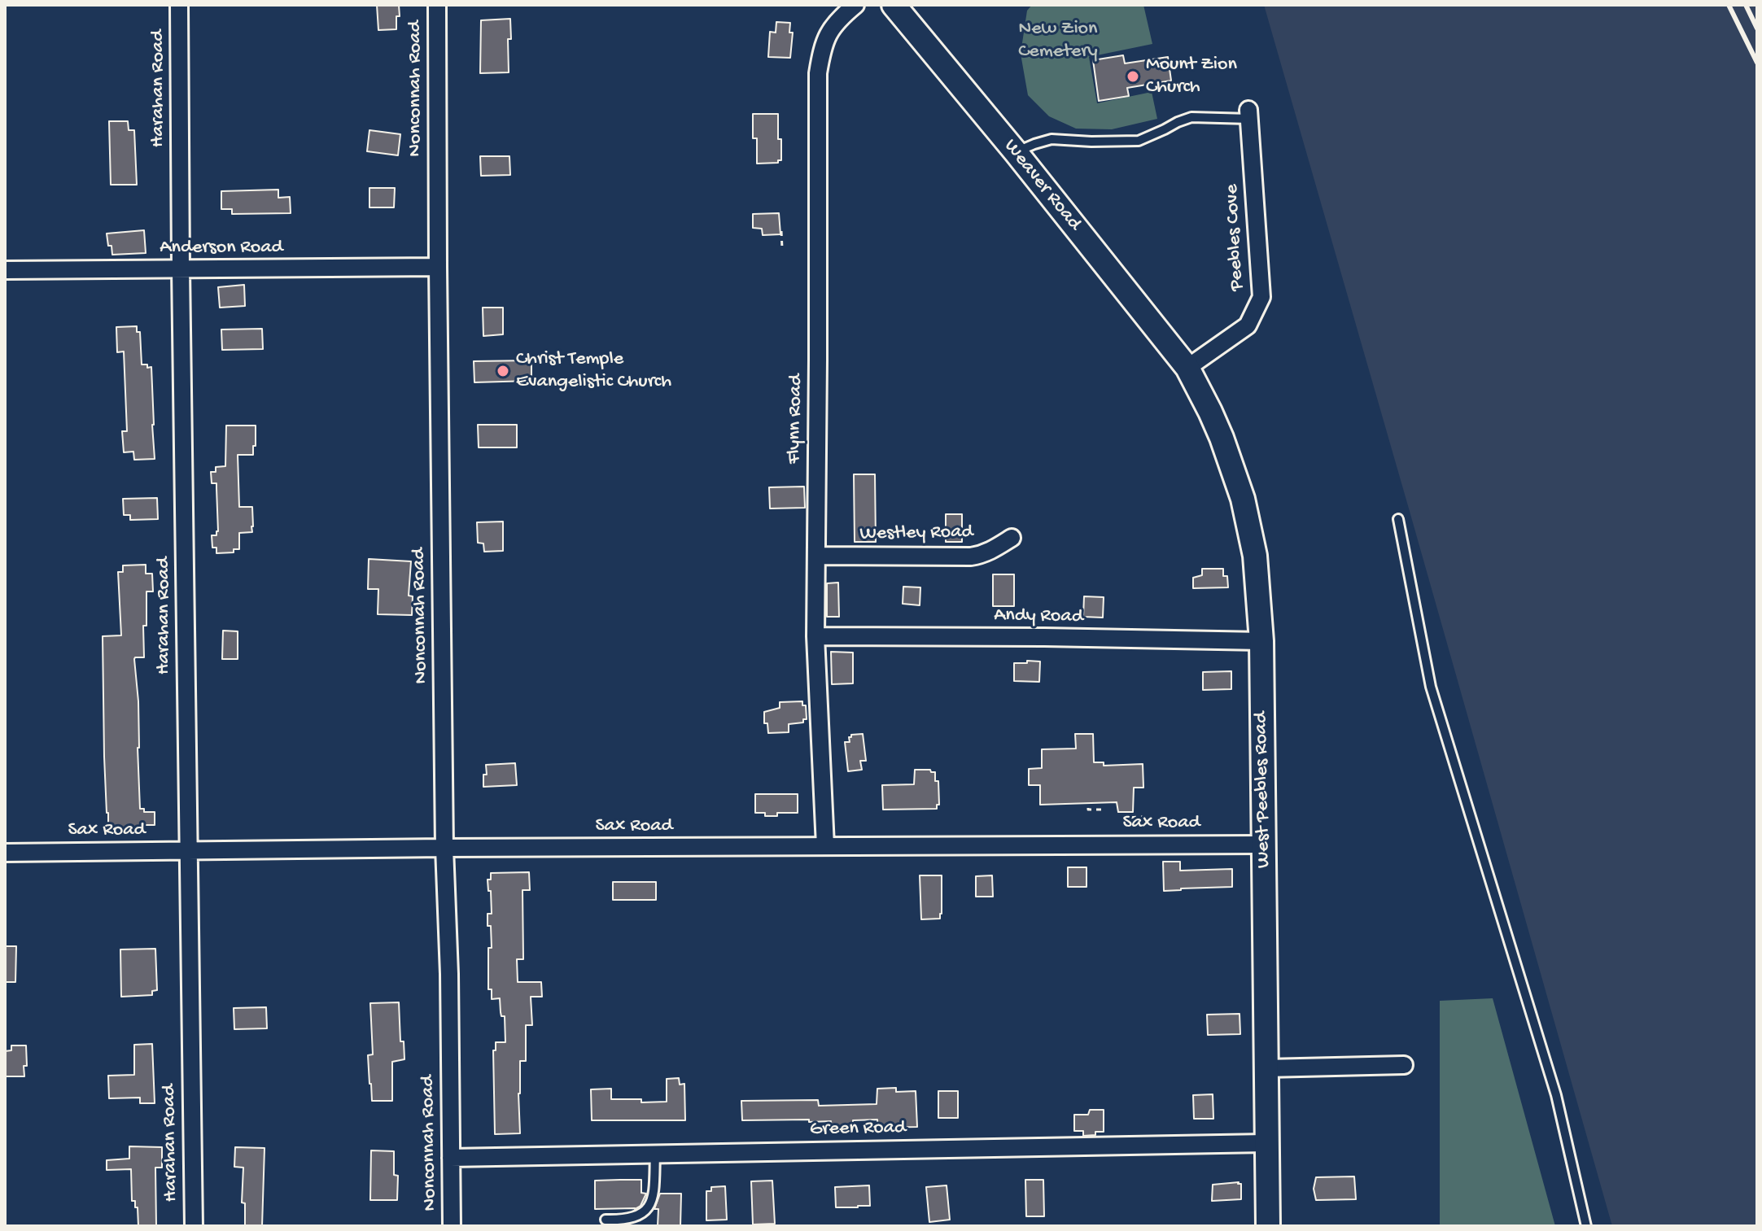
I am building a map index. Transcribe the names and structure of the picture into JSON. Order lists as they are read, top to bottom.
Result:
{
  "streets": {
    "main road": ["Weaver Road", "West Peebles Road"],
    "street": [
      "Harahan Road",
      "Nonconnah Road",
      "Peebles Cove",
      "Anderson Road",
      "Flynn Road",
      "Westley Road",
      "Andy Road",
      "Sax Road",
      "Green Road"
    ]
  },
  "crossings": [
    ["Harahan Road", "Anderson Road"],
    ["Harahan Road", "Sax Road"],
    ["Nonconnah Road", "Anderson Road"],
    ["Nonconnah Road", "Sax Road"],
    ["Nonconnah Road", "Green Road"],
    ["Weaver Road", "Peebles Cove"],
    ["Weaver Road", "West Peebles Road"],
    ["Peebles Cove", "West Peebles Road"],
    ["Flynn Road", "Westley Road"],
    ["Flynn Road", "Andy Road"],
    ["Flynn Road", "Sax Road"],
    ["Andy Road", "West Peebles Road"],
    ["West Peebles Road", "Sax Road"],
    ["West Peebles Road", "Green Road"]
  ],
  "parks": ["New Zion Cemetery"],
  "places": ["Mount Zion Church", "Christ Temple Evangelistic Church"]
}
